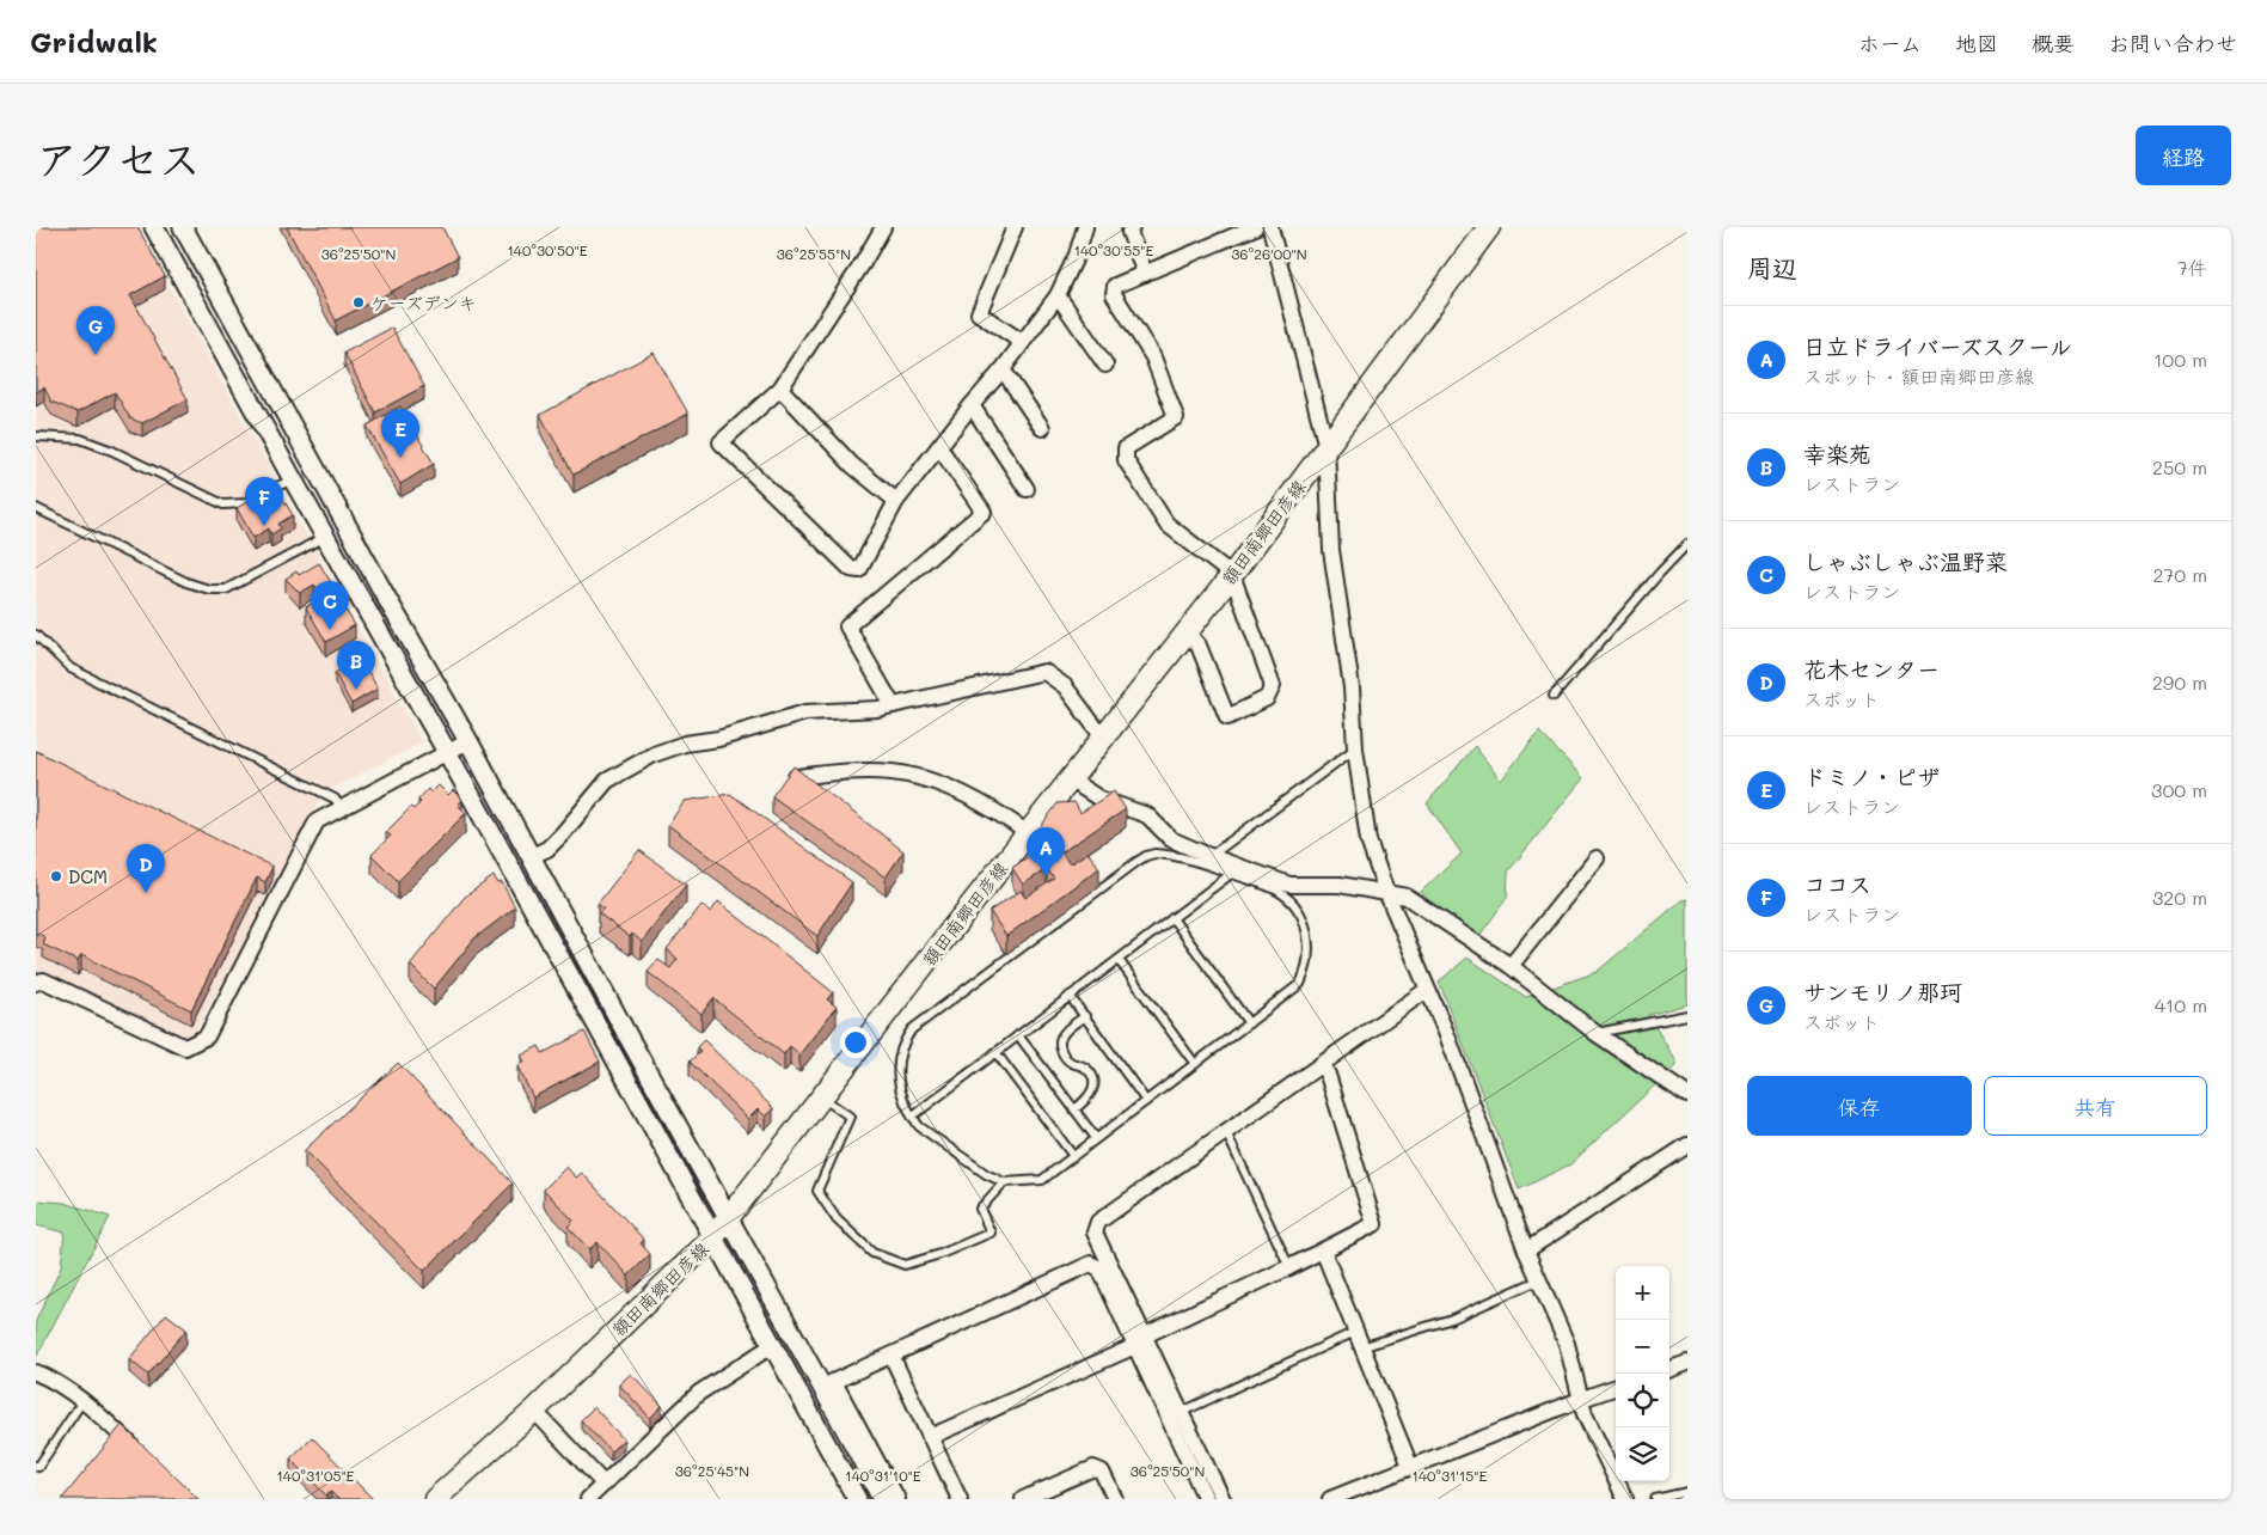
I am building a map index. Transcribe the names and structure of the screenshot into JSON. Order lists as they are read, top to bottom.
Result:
{
  "streets": {
    "main road": ["額田南郷田彦線"]
  },
  "places": ["ケーズデンキ", "DCM"],
  "page": {
    "header": "Gridwalk",
    "nav": [
      "ホーム",
      "地図",
      "概要",
      "お問い合わせ"
    ],
    "title": "アクセス",
    "buttons": [
      "経路",
      ["保存", "共有"]
    ],
    "heading": ["周辺", "7件"],
    "list": [
      {
        "mark": "A",
        "name": "日立ドライバーズスクール",
        "note": "スポット · 額田南郷田彦線",
        "value": "100 m"
      },
      {
        "mark": "B",
        "name": "幸楽苑",
        "note": "レストラン",
        "value": "250 m"
      },
      {
        "mark": "C",
        "name": "しゃぶしゃぶ温野菜",
        "note": "レストラン",
        "value": "270 m"
      },
      {
        "mark": "D",
        "name": "花木センター",
        "note": "スポット",
        "value": "290 m"
      },
      {
        "mark": "E",
        "name": "ドミノ・ピザ",
        "note": "レストラン",
        "value": "300 m"
      },
      {
        "mark": "F",
        "name": "ココス",
        "note": "レストラン",
        "value": "320 m"
      },
      {
        "mark": "G",
        "name": "サンモリノ那珂",
        "note": "スポット",
        "value": "410 m"
      }
    ],
    "pins": [
      "G",
      "E",
      "F",
      "C",
      "B",
      "A",
      "D"
    ],
    "map_buttons": ["+", "−"]
  },
  "coordinates": [
    "140°30'50\"E",
    "140°30'55\"E",
    "36°25'55\"N",
    "36°25'50\"N",
    "36°26'00\"N",
    "36°25'45\"N",
    "140°31'05\"E",
    "140°31'10\"E",
    "140°31'15\"E"
  ]
}
